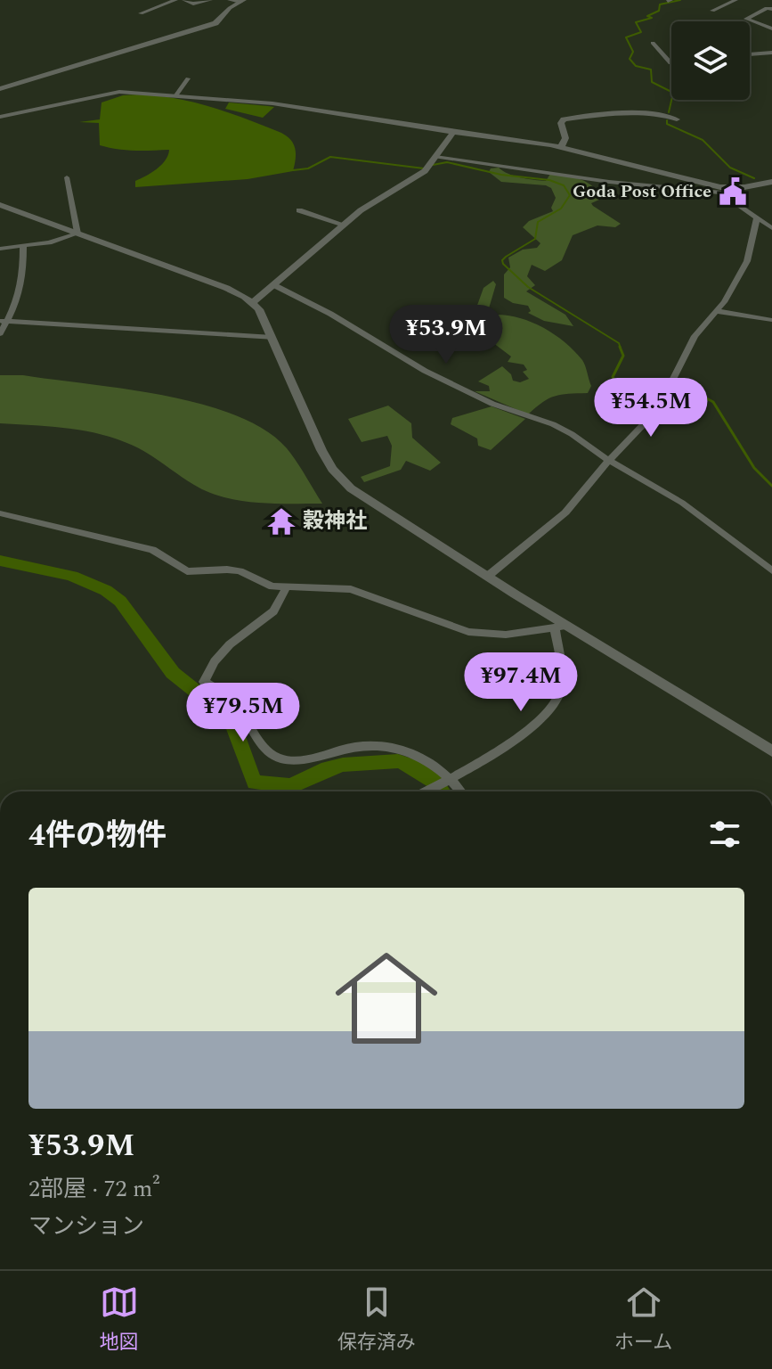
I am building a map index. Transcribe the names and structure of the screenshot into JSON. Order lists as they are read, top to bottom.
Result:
{
  "places": {
    "public building": ["Goda Post Office"],
    "temple": ["穀神社"]
  },
  "page": {
    "price": [
      "¥53.9M",
      "¥54.5M",
      "¥97.4M",
      "¥79.5M"
    ],
    "heading": "4件の物件",
    "list": [
      {
        "name": "¥53.9M",
        "note": "2部屋 · 72 m² · マンション"
      }
    ],
    "tabs": ["地図", "保存済み", "ホーム"]
  }
}
